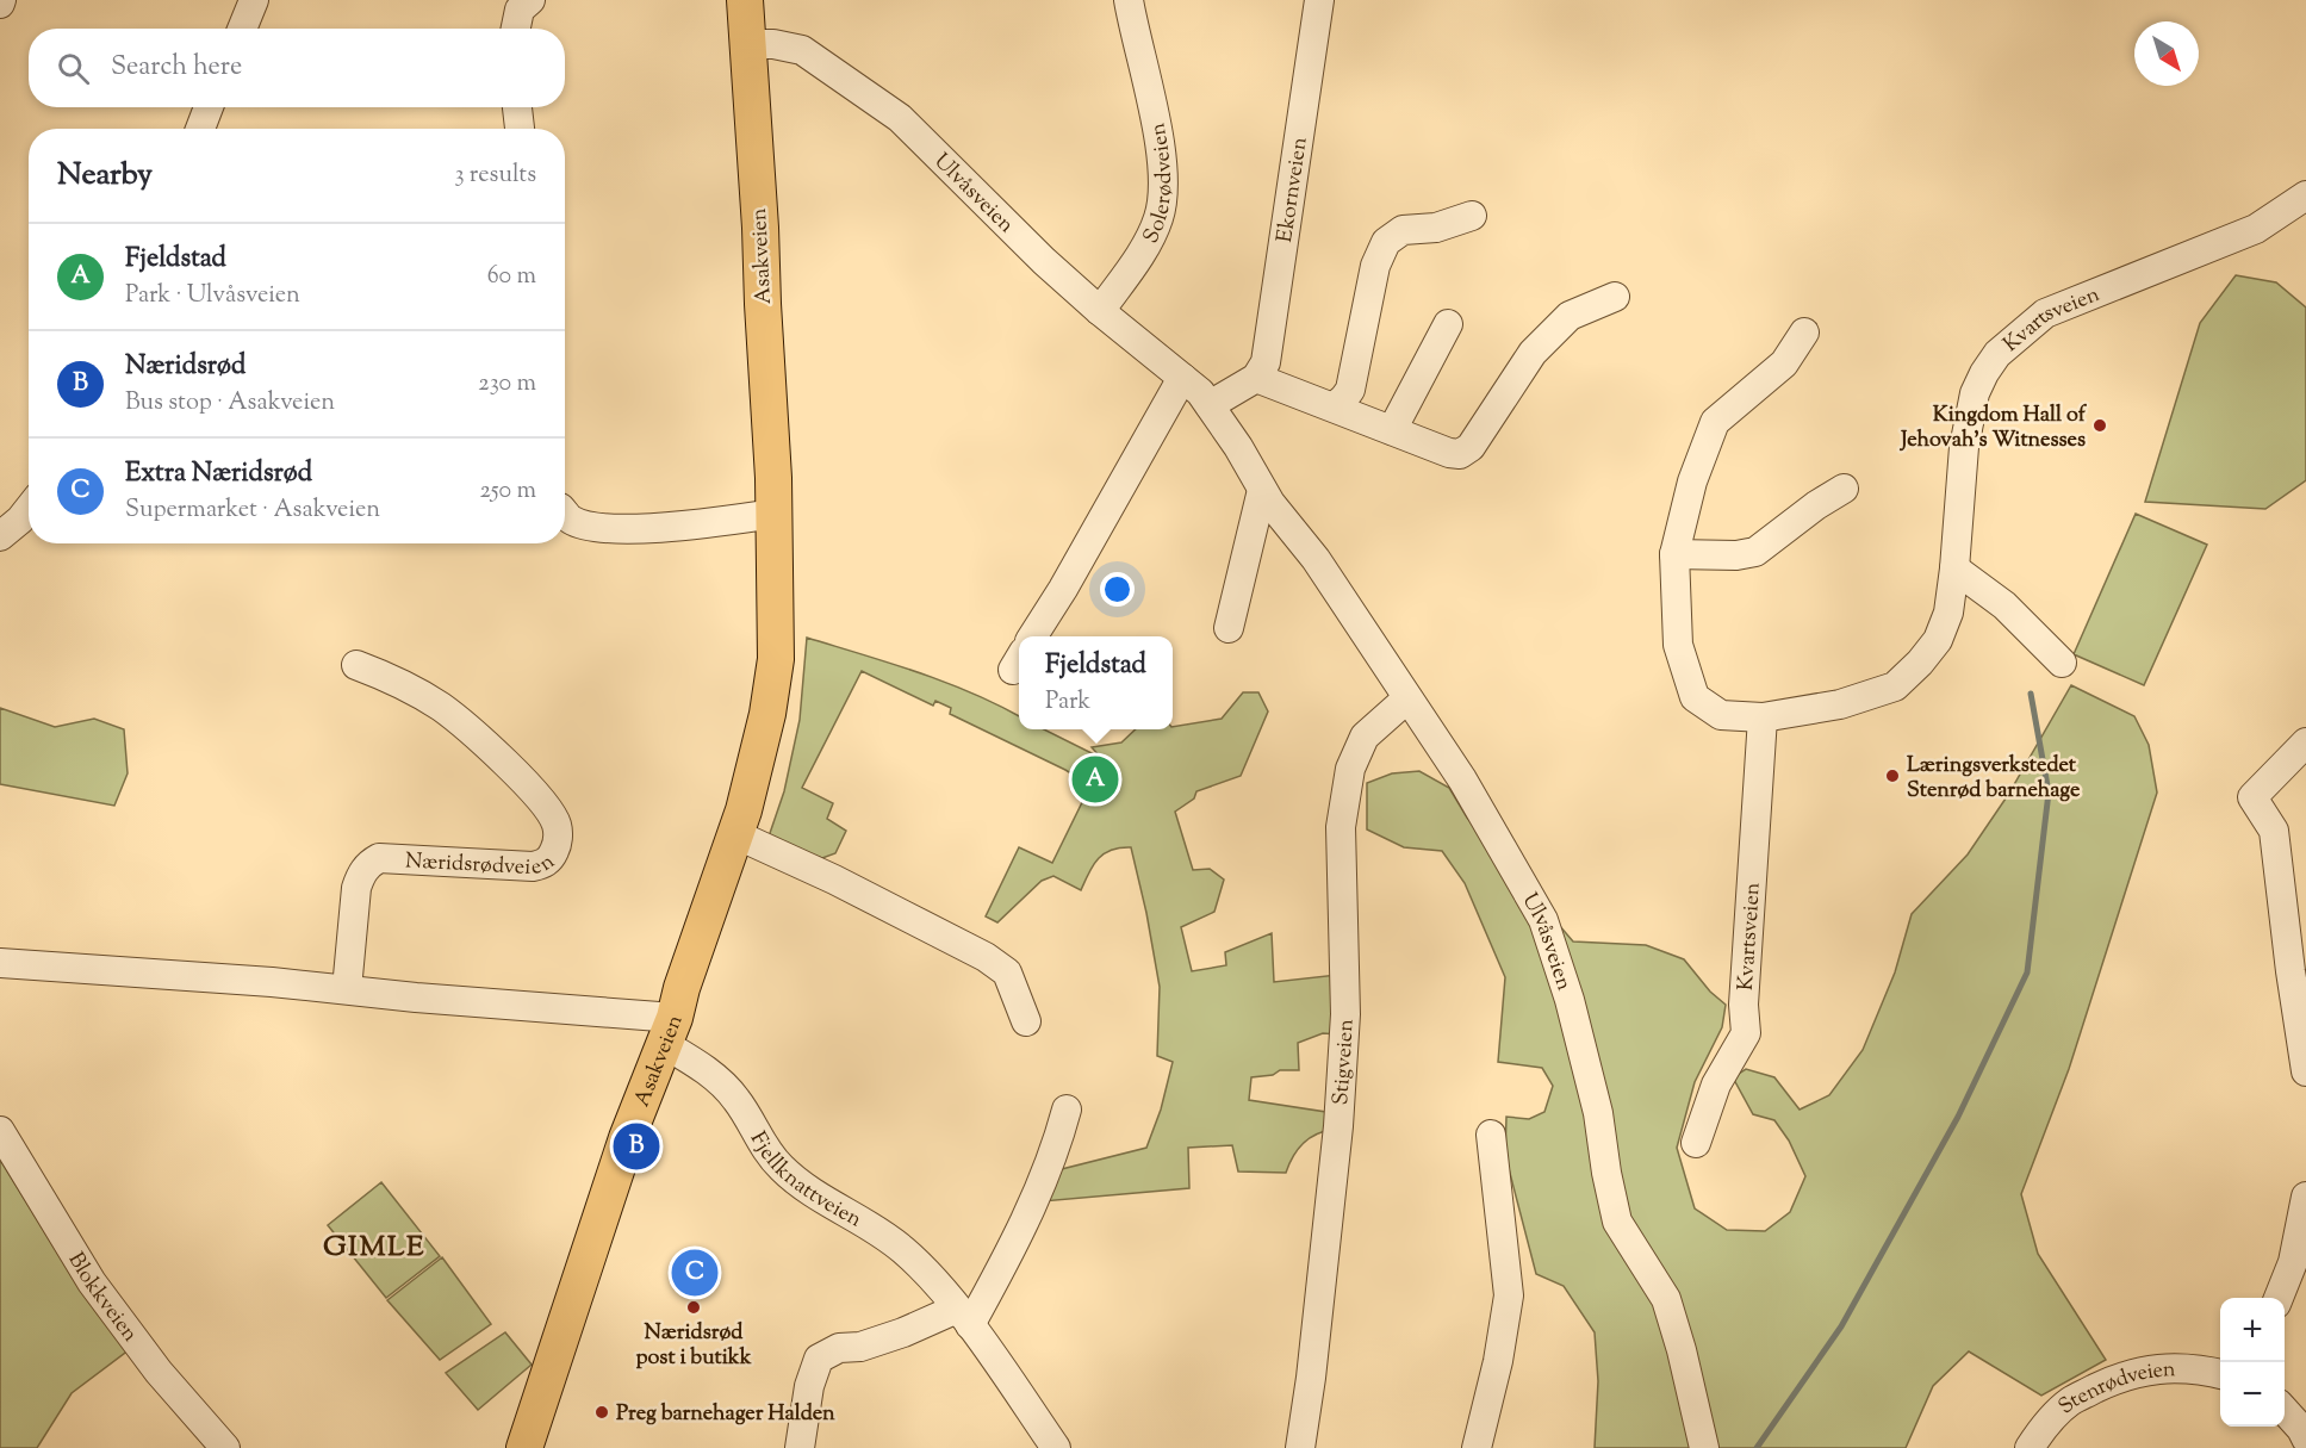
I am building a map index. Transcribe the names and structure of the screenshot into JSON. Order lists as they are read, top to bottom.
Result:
{
  "streets": {
    "main road": ["Asakveien"],
    "street": [
      "Solerødveien",
      "Ekornveien",
      "Ulvåsveien",
      "Kvartsveien",
      "Næridsrødveien",
      "Stigveien",
      "Fjellknattveien",
      "Blokkveien",
      "Stenrødveien"
    ]
  },
  "crossings": [
    ["Solerødveien", "Ulvåsveien"],
    ["Ulvåsveien", "Asakveien"],
    ["Ulvåsveien", "Stigveien"],
    ["Asakveien", "Fjellknattveien"]
  ],
  "districts": ["GIMLE"],
  "places": [
    "Kingdom Hall of Jehovah's Witnesses",
    "Læringsverkstedet Stenrød barnehage",
    "Næridsrød post i butikk",
    "Preg barnehager Halden"
  ],
  "north": "bottom right",
  "page": {
    "search": "Search here",
    "heading": ["Nearby", "3 results"],
    "list": [
      {
        "mark": "A",
        "name": "Fjeldstad",
        "note": "Park · Ulvåsveien",
        "value": "60 m"
      },
      {
        "mark": "B",
        "name": "Næridsrød",
        "note": "Bus stop · Asakveien",
        "value": "230 m"
      },
      {
        "mark": "C",
        "name": "Extra Næridsrød",
        "note": "Supermarket · Asakveien",
        "value": "250 m"
      }
    ],
    "popup": ["Fjeldstad", "Park"],
    "pins": ["A", "B", "C"],
    "map_buttons": ["+", "−"]
  }
}
